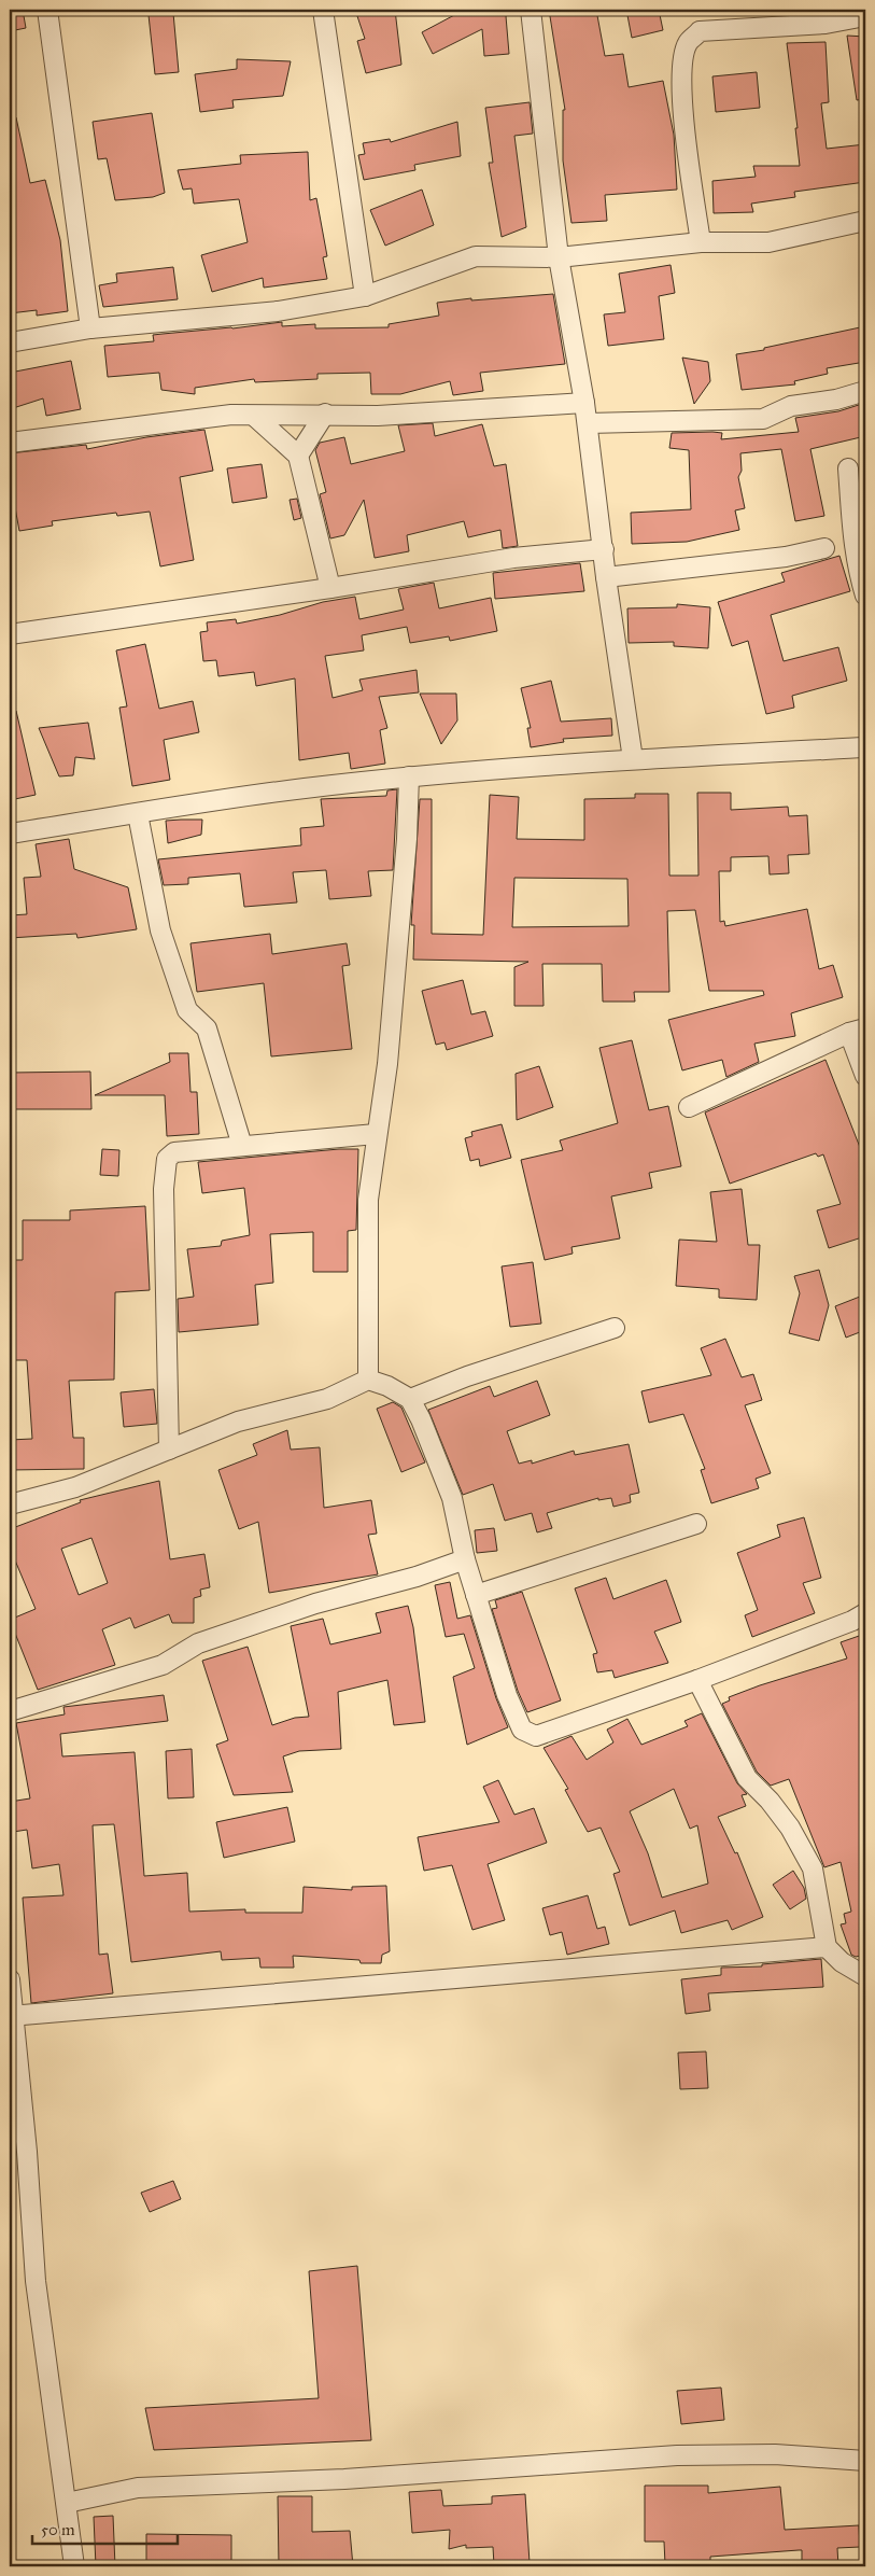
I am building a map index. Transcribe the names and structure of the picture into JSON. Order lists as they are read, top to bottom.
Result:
{
  "scale_bar": "50 m"
}
